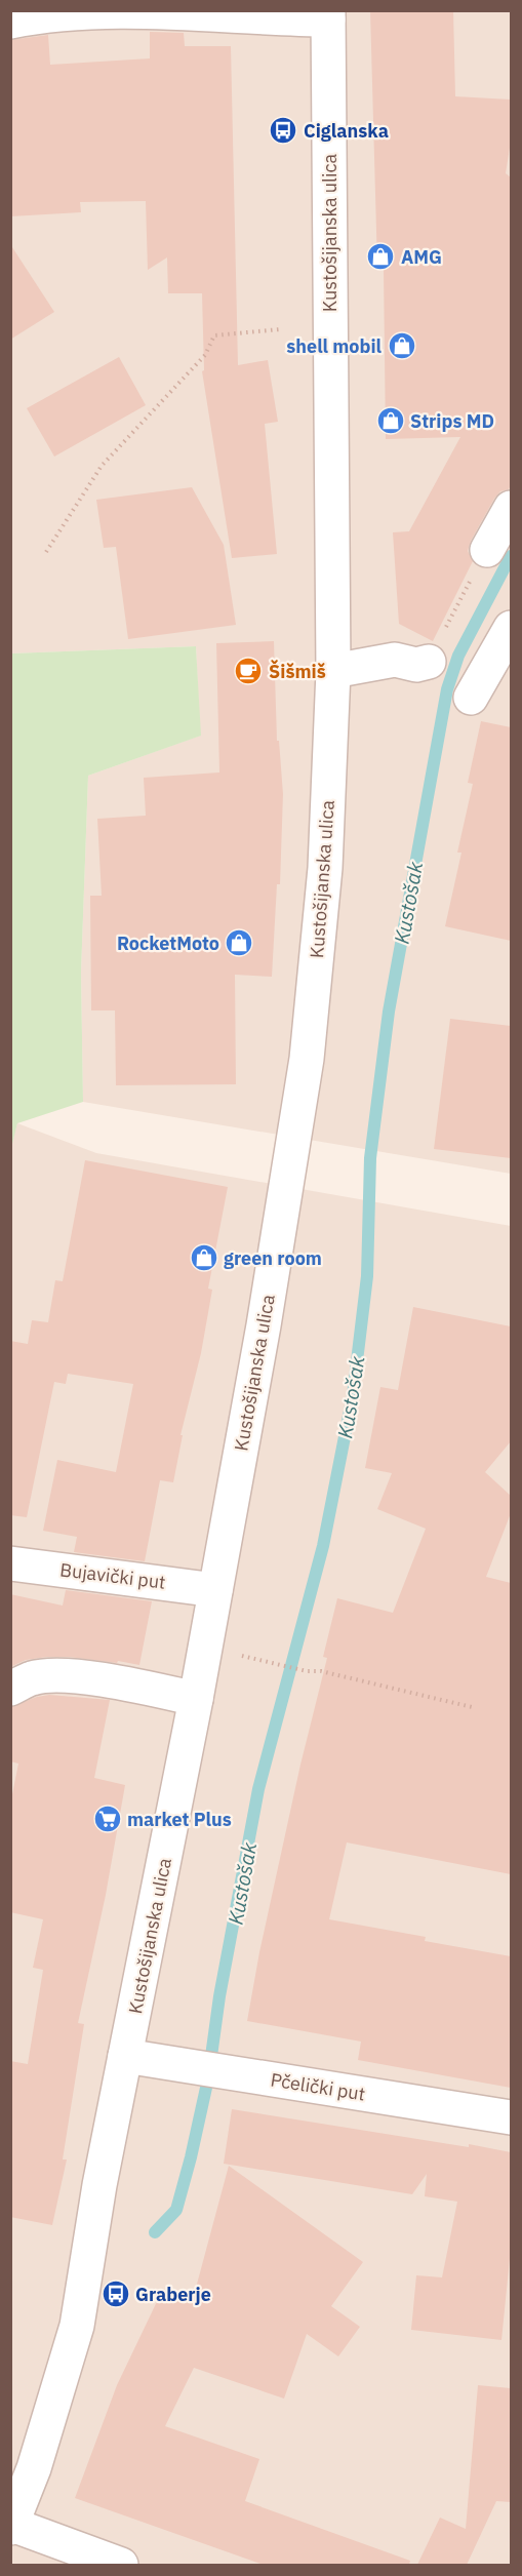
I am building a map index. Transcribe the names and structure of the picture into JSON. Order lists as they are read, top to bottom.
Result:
{
  "streets": {
    "street": ["Kustošijanska ulica", "Bujavički put", "Pčelički put"]
  },
  "crossings": [
    ["Kustošijanska ulica", "Bujavički put"],
    ["Kustošijanska ulica", "Pčelički put"]
  ],
  "water": ["Kustošak"],
  "places": {
    "bus stop": ["Ciglanska", "Graberje"],
    "shop": [
      "AMG",
      "shell mobil",
      "Strips MD",
      "RocketMoto",
      "green room"
    ],
    "cafe": ["Šišmiš"],
    "supermarket": ["market Plus"]
  }
}
